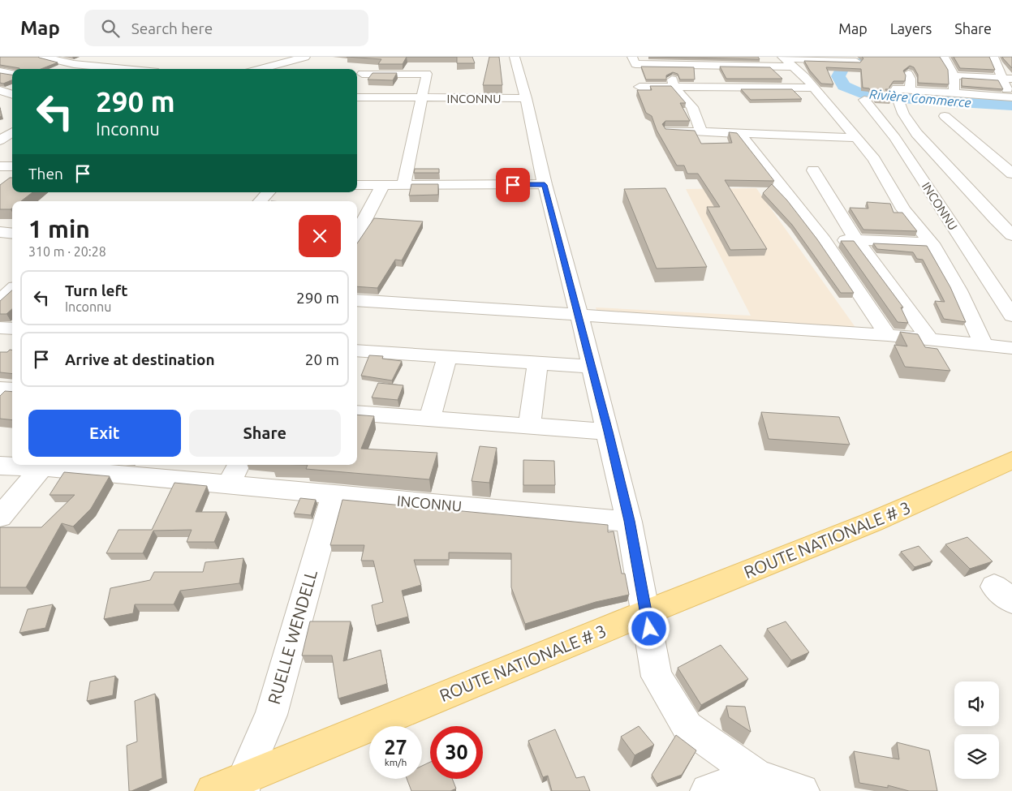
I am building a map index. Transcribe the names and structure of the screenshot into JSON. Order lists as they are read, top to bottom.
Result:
{
  "streets": {
    "main road": ["ROUTE NATIONALE # 3"],
    "street": ["INCONNU", "RUELLE WENDELL"]
  },
  "crossings": [
    ["INCONNU", "RUELLE WENDELL"],
    ["ROUTE NATIONALE # 3", "RUELLE WENDELL"]
  ],
  "water": ["Rivière Commerce"],
  "page": {
    "header": "Map",
    "search": "Search here",
    "nav": ["Map", "Layers", "Share"],
    "turn": ["290 m", "Inconnu"],
    "then": "Then",
    "heading": ["1 min", "310 m · 20:28"],
    "list": [
      {
        "name": "Turn left",
        "note": "Inconnu",
        "value": "290 m"
      },
      {
        "name": "Arrive at destination",
        "value": "20 m"
      }
    ],
    "buttons": ["Exit", "Share"],
    "speed": "27 km/h",
    "limit": "30"
  }
}
